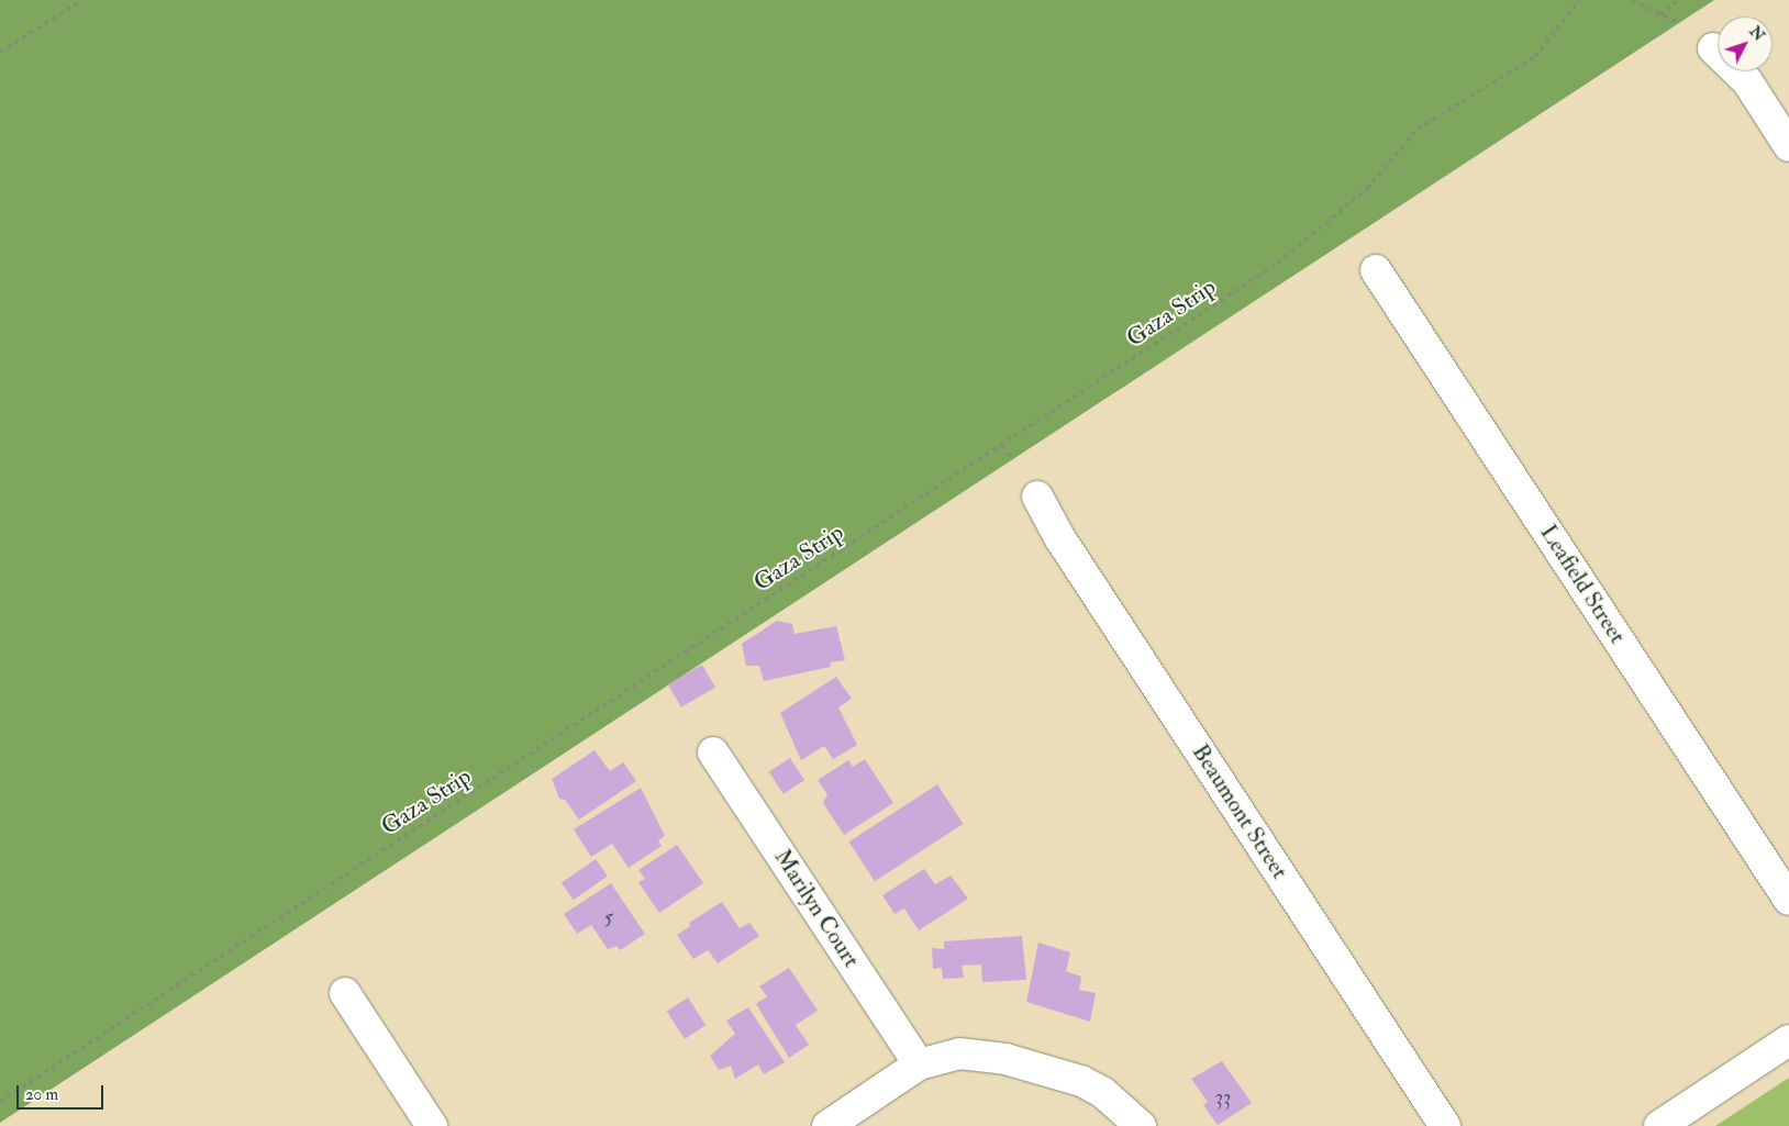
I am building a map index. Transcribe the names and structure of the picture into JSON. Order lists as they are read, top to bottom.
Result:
{
  "streets": {
    "street": ["Leafield Street", "Beaumont Street", "Marilyn Court"],
    "path": ["Gaza Strip"]
  },
  "house_numbers": ["5", "33"],
  "scale_bar": "20 m",
  "north": "top right"
}
